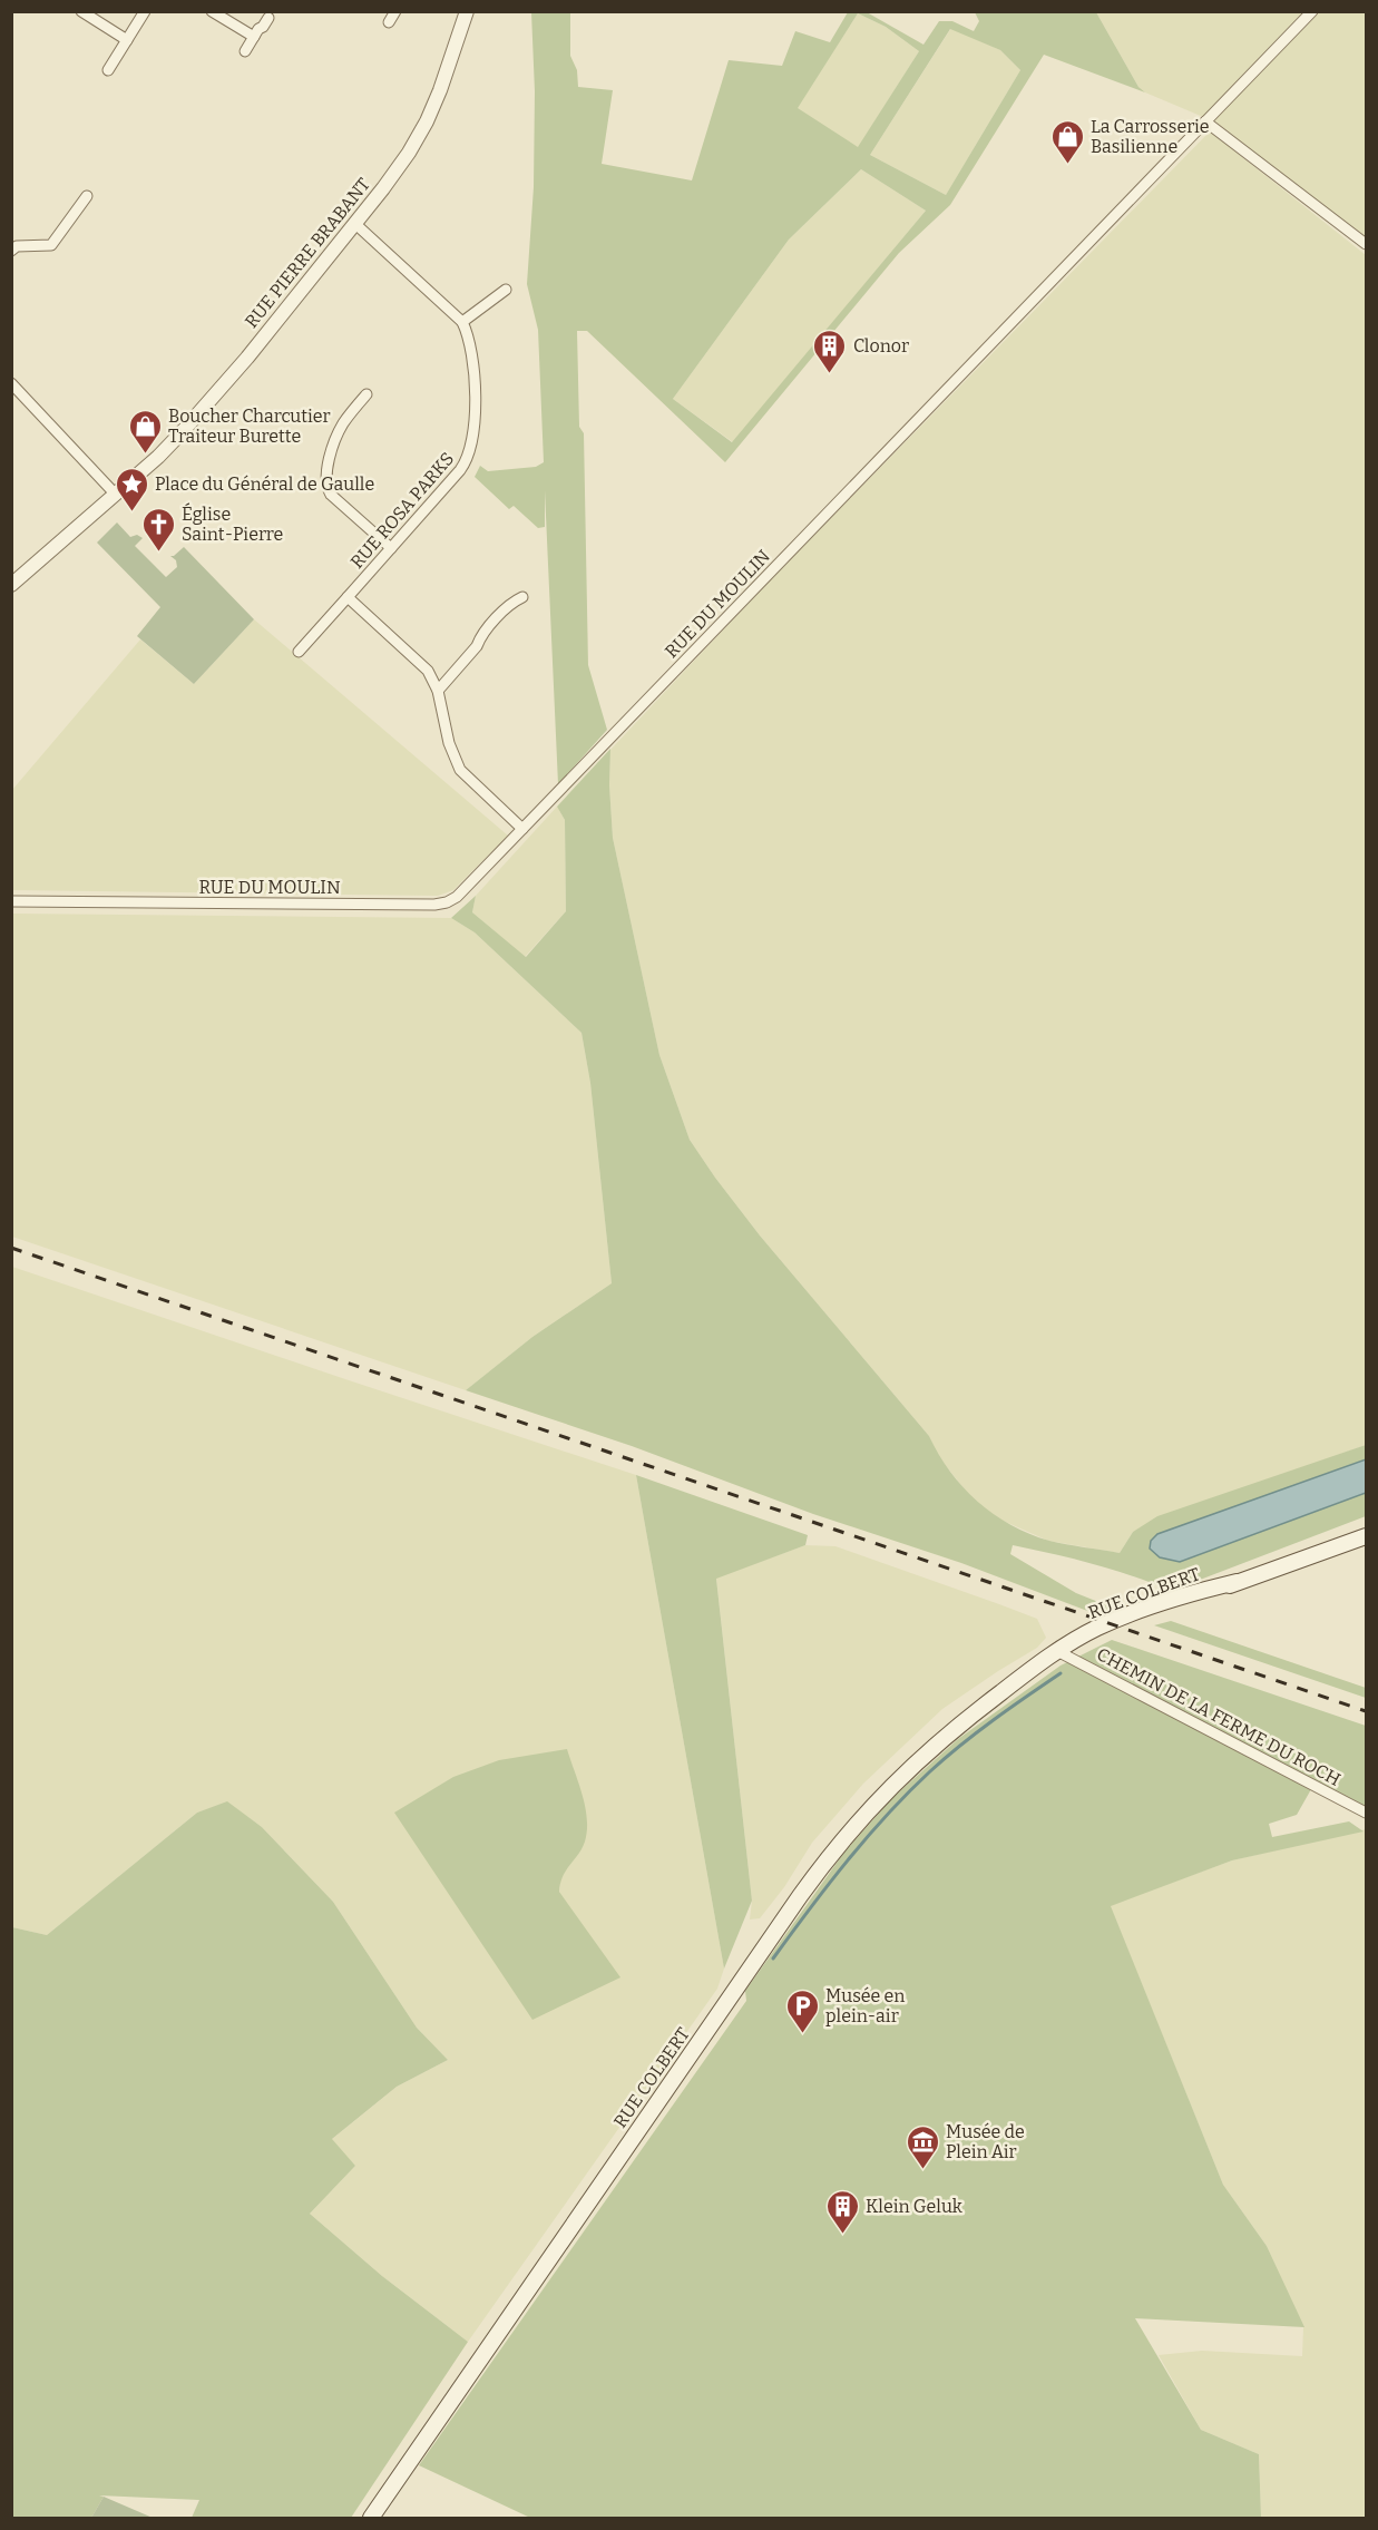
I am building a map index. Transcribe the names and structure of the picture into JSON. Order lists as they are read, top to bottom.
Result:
{
  "streets": {
    "main road": ["RUE COLBERT"],
    "street": [
      "RUE PIERRE BRABANT",
      "RUE ROSA PARKS",
      "RUE DU MOULIN",
      "CHEMIN DE LA FERME DU ROCH"
    ]
  },
  "crossings": [
    ["RUE PIERRE BRABANT", "RUE ROSA PARKS"],
    ["RUE COLBERT", "CHEMIN DE LA FERME DU ROCH"]
  ],
  "places": {
    "shop": ["La Carrosserie Basilienne", "Boucher Charcutier Traiteur Burette"],
    "building": ["Clonor", "Klein Geluk"],
    "place": ["Place du Général de Gaulle"],
    "church": ["Église Saint-Pierre"],
    "parking": ["Musée en plein-air"],
    "museum": ["Musée de Plein Air"]
  }
}
